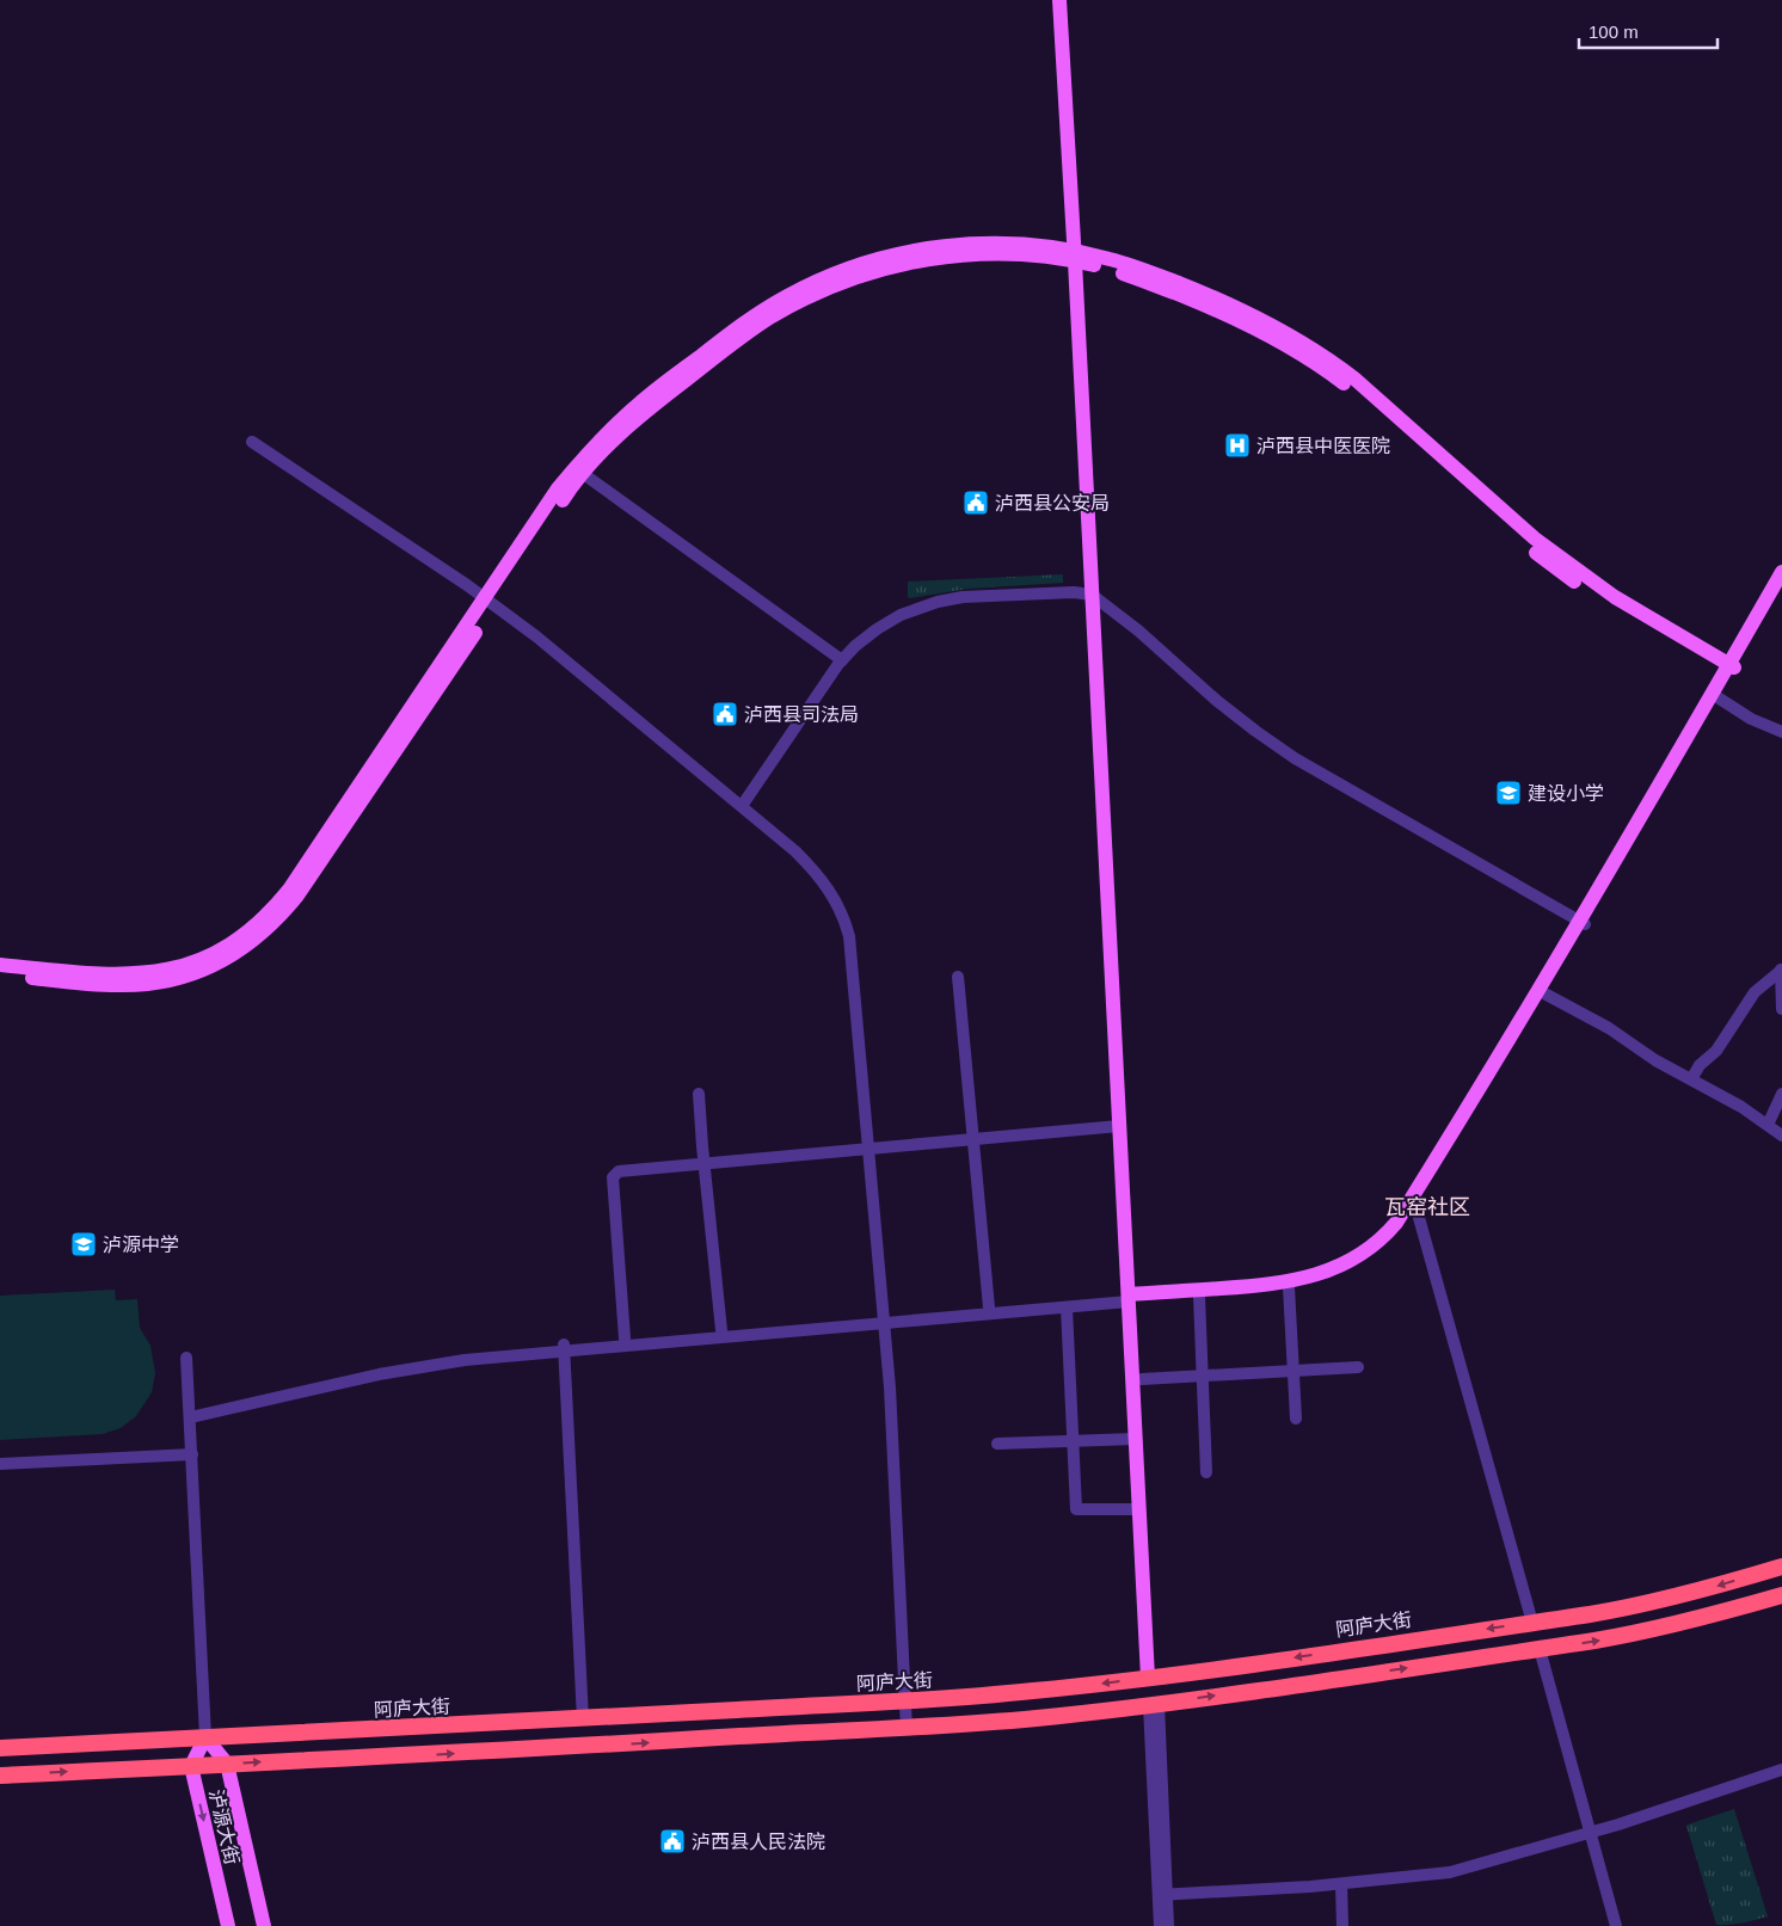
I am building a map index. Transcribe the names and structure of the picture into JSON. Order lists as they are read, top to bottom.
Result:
{
  "streets": {
    "highway": ["阿庐大街"],
    "main road": ["泸源大街"]
  },
  "districts": ["瓦窑社区"],
  "places": {
    "hospital": ["泸西县中医医院"],
    "public building": ["泸西县公安局", "泸西县司法局", "泸西县人民法院"],
    "school or university": ["建设小学", "泸源中学"]
  },
  "scale_bar": "100 m"
}
